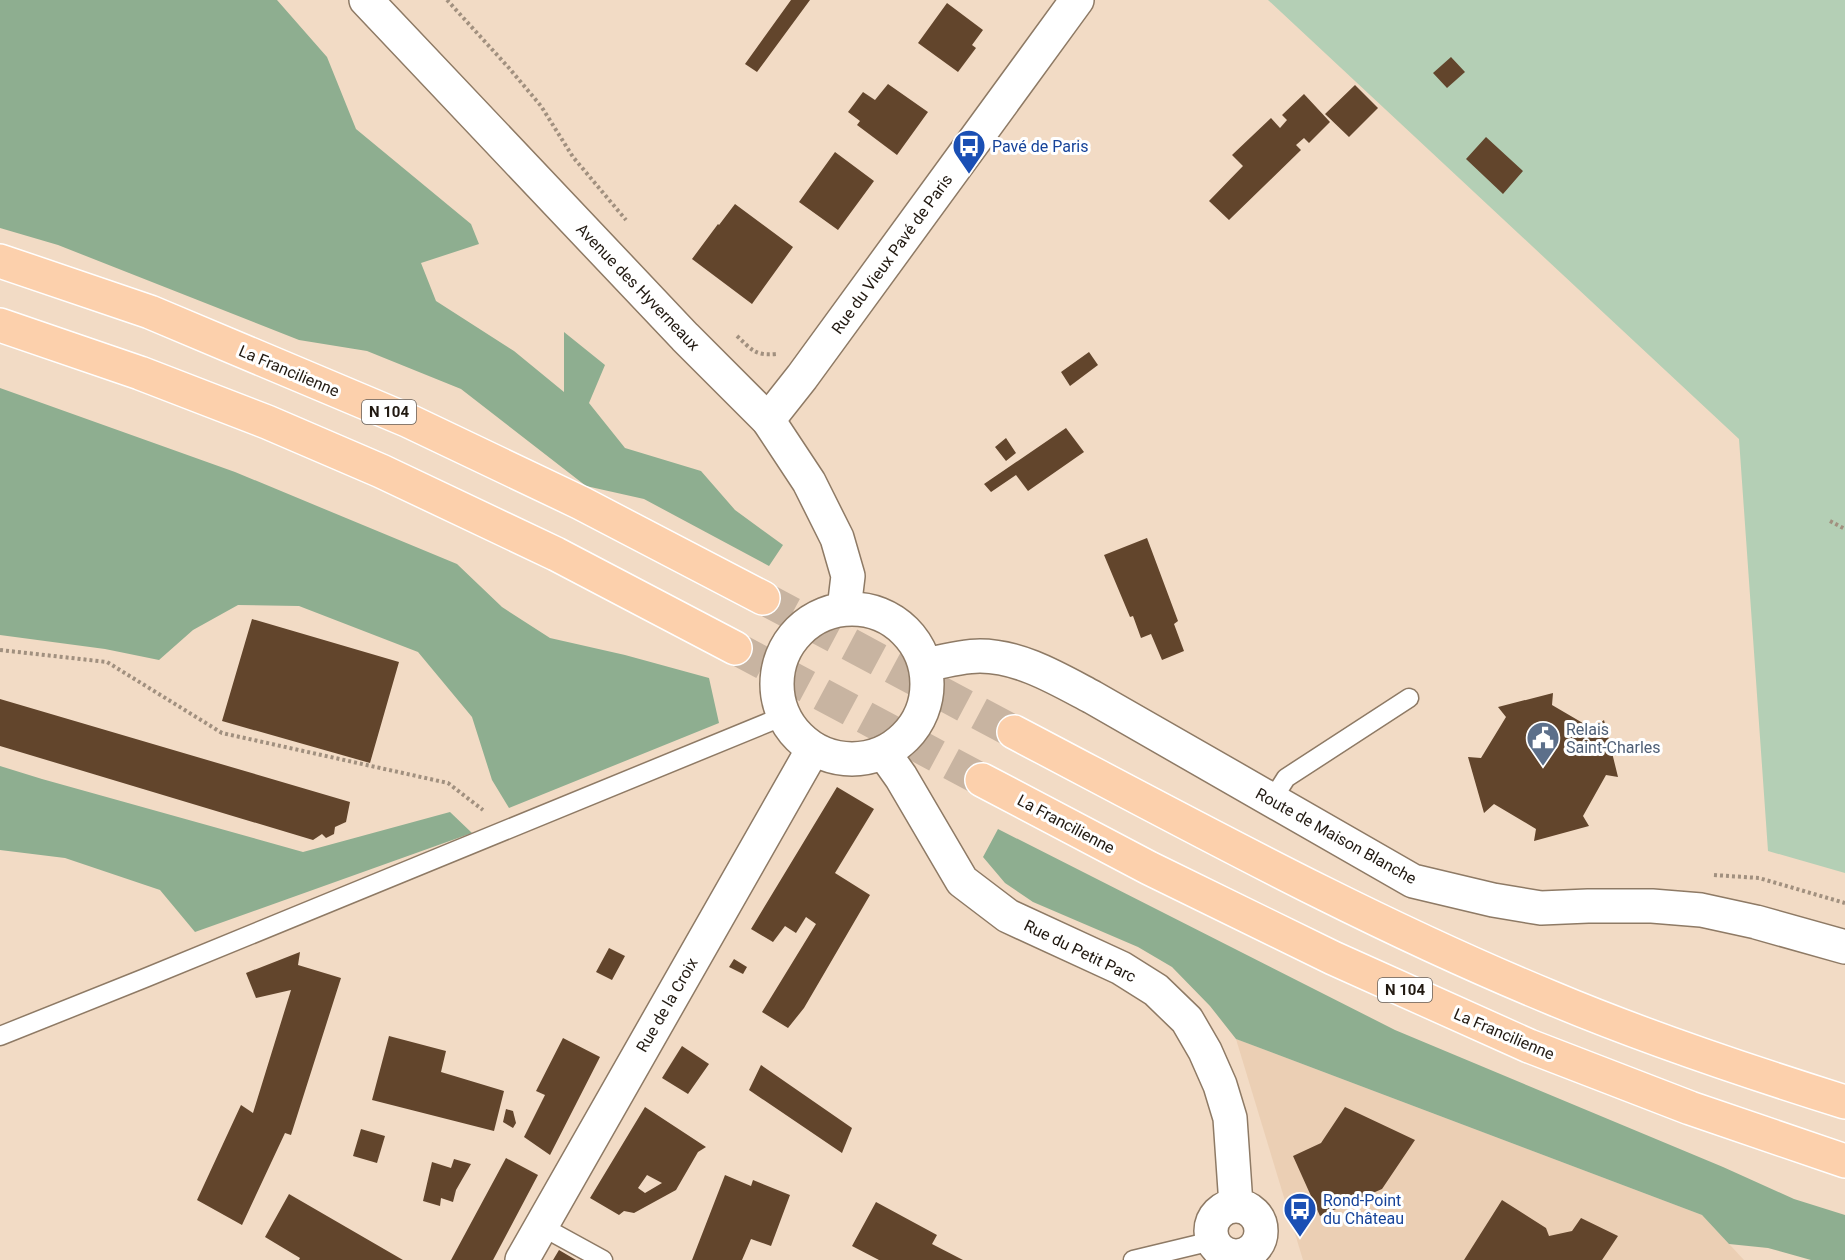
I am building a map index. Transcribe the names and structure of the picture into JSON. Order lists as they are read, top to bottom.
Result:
{
  "streets": {
    "highway": ["La Francilienne", "N 104"],
    "street": [
      "Rue du Vieux Pavé de Paris",
      "Avenue des Hyverneaux",
      "Route de Maison Blanche",
      "Rue du Petit Parc",
      "Rue de la Croix"
    ]
  },
  "crossings": [
    ["Rue du Vieux Pavé de Paris", "Avenue des Hyverneaux"],
    ["Avenue des Hyverneaux", "Route de Maison Blanche"],
    ["Avenue des Hyverneaux", "Rue du Petit Parc"],
    ["Avenue des Hyverneaux", "Rue de la Croix"],
    ["Route de Maison Blanche", "Rue du Petit Parc"],
    ["Route de Maison Blanche", "Rue de la Croix"],
    ["Rue du Petit Parc", "Rue de la Croix"]
  ],
  "places": {
    "bus stop": ["Pavé de Paris", "Rond-Point du Château"],
    "public building": ["Relais Saint-Charles"]
  }
}
